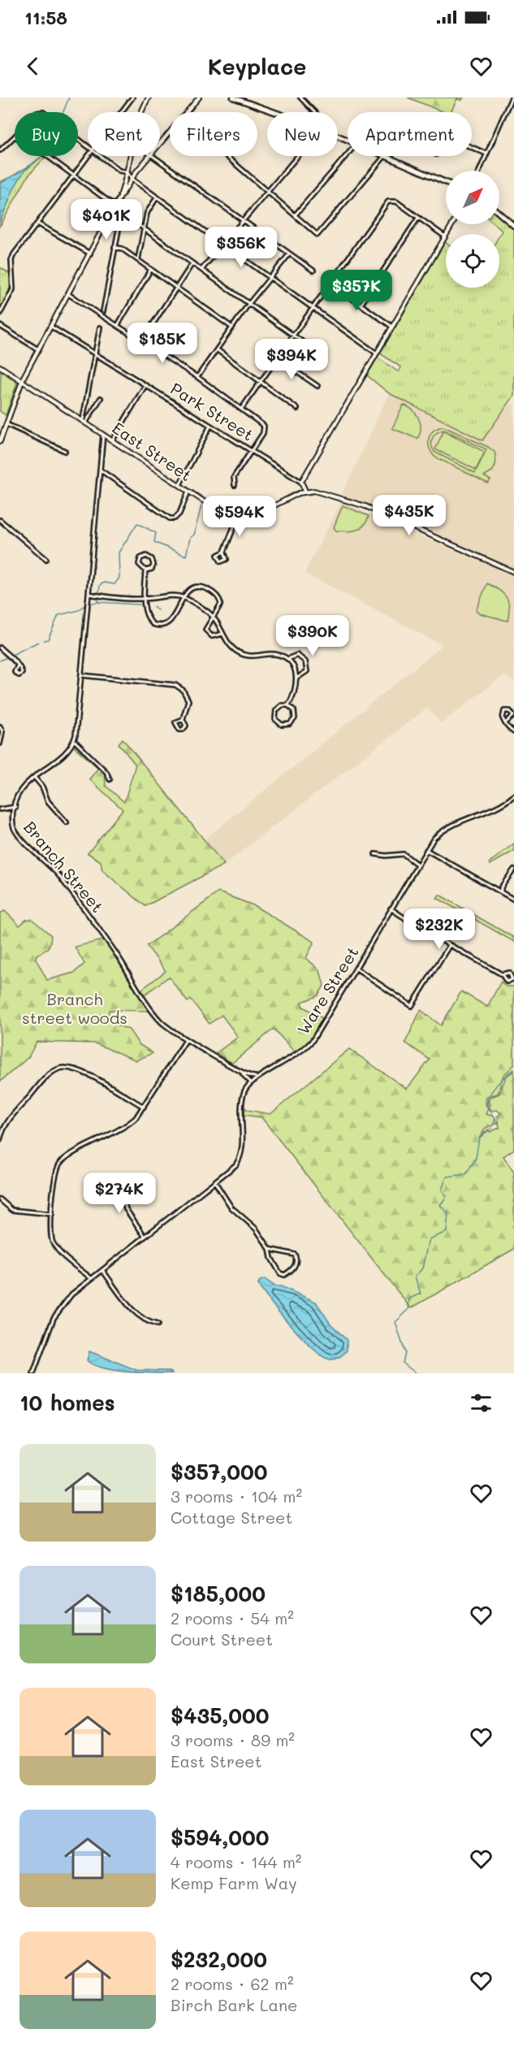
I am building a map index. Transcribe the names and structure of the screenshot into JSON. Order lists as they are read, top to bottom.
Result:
{
  "streets": {
    "main road": ["East Street"],
    "street": ["Park Street", "Branch Street", "Ware Street"]
  },
  "crossings": [
    ["Branch Street", "Ware Street"]
  ],
  "parks": ["Branch street woods"],
  "north": "top right",
  "page": {
    "status": "11:58",
    "header": "Keyplace",
    "chip": [
      "Buy",
      "Rent",
      "Filters",
      "New",
      "Apartment"
    ],
    "price": [
      "$401K",
      "$356K",
      "$357K",
      "$185K",
      "$394K",
      "$435K",
      "$594K",
      "$390K",
      "$232K",
      "$274K"
    ],
    "heading": "10 homes",
    "list": [
      {
        "name": "$357,000",
        "note": "3 rooms · 104 m² · Cottage Street"
      },
      {
        "name": "$185,000",
        "note": "2 rooms · 54 m² · Court Street"
      },
      {
        "name": "$435,000",
        "note": "3 rooms · 89 m² · East Street"
      },
      {
        "name": "$594,000",
        "note": "4 rooms · 144 m² · Kemp Farm Way"
      },
      {
        "name": "$232,000",
        "note": "2 rooms · 62 m² · Birch Bark Lane"
      }
    ]
  }
}
